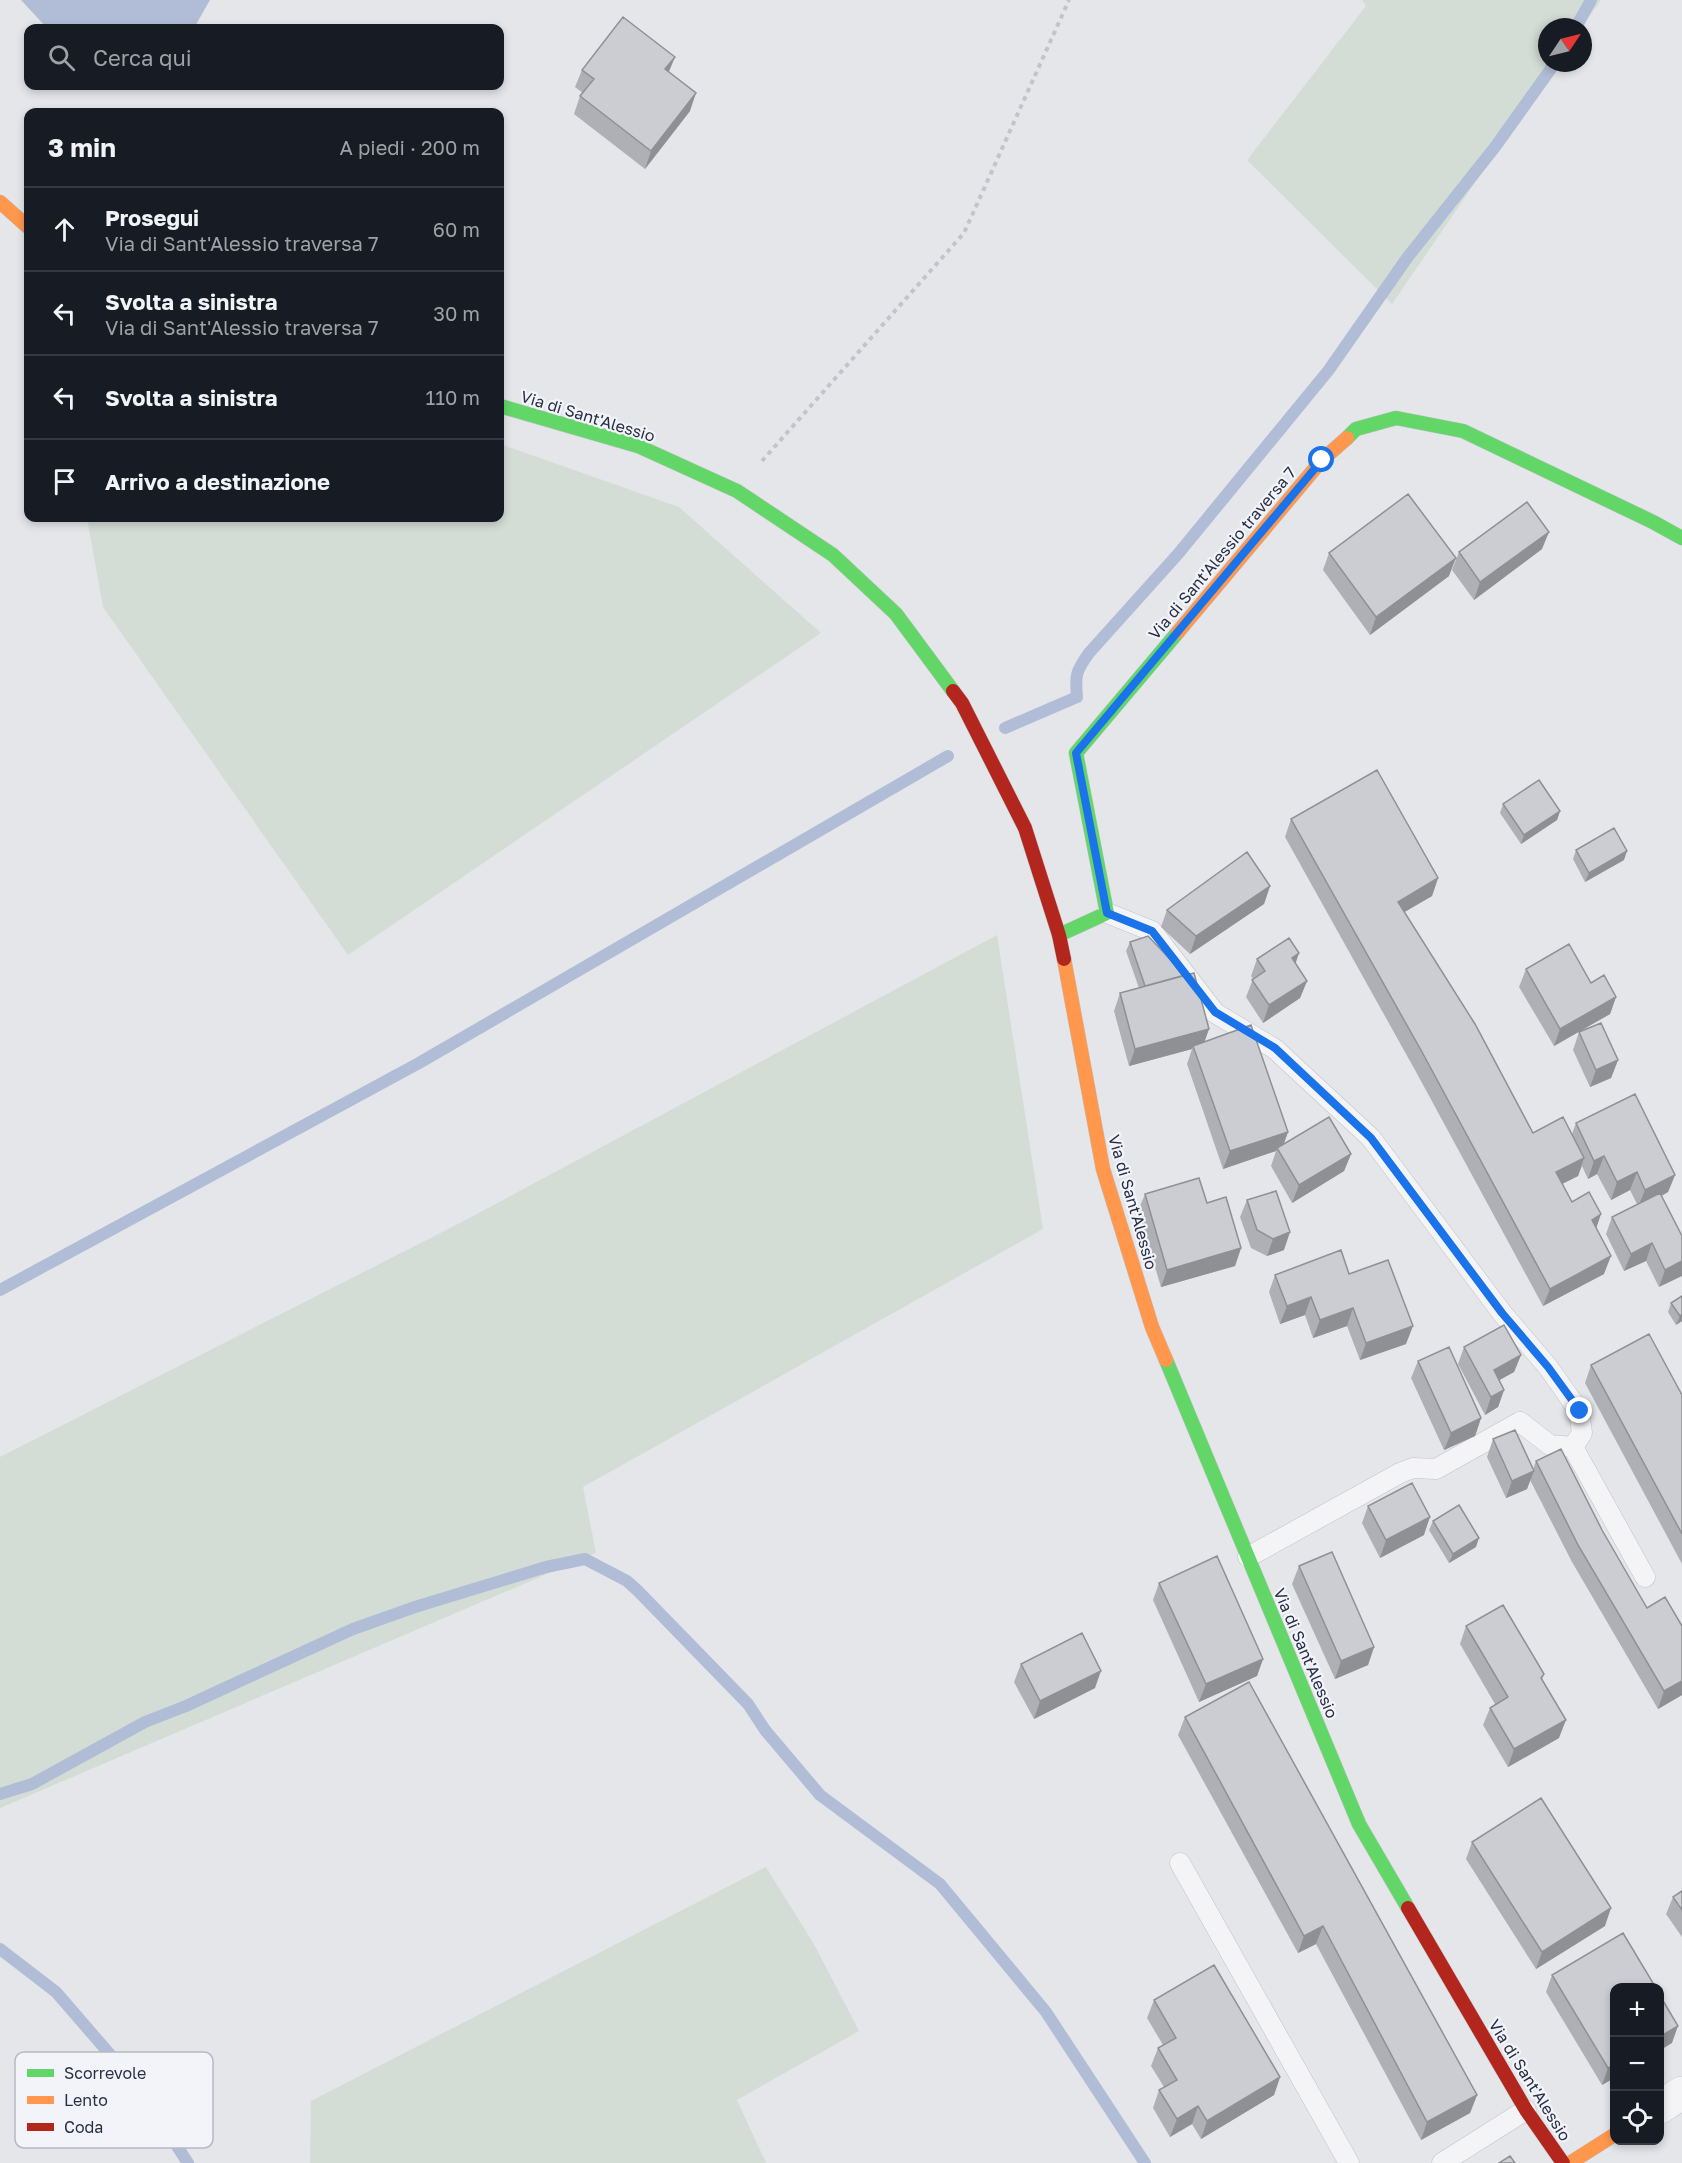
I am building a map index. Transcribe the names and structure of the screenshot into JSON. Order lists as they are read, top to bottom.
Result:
{
  "streets": {
    "street": ["Via di Sant'Alessio", "Via di Sant'Alessio traversa 7"]
  },
  "legend": ["Scorrevole", "Lento", "Coda"],
  "north": "top right",
  "page": {
    "search": "Cerca qui",
    "heading": ["3 min", "A piedi · 200 m"],
    "list": [
      ["Prosegui", "Via di Sant'Alessio traversa 7", "60 m"],
      ["Svolta a sinistra", "Via di Sant'Alessio traversa 7", "30 m"],
      ["Svolta a sinistra", "110 m"],
      "Arrivo a destinazione"
    ],
    "map_buttons": ["+", "−"]
  }
}
